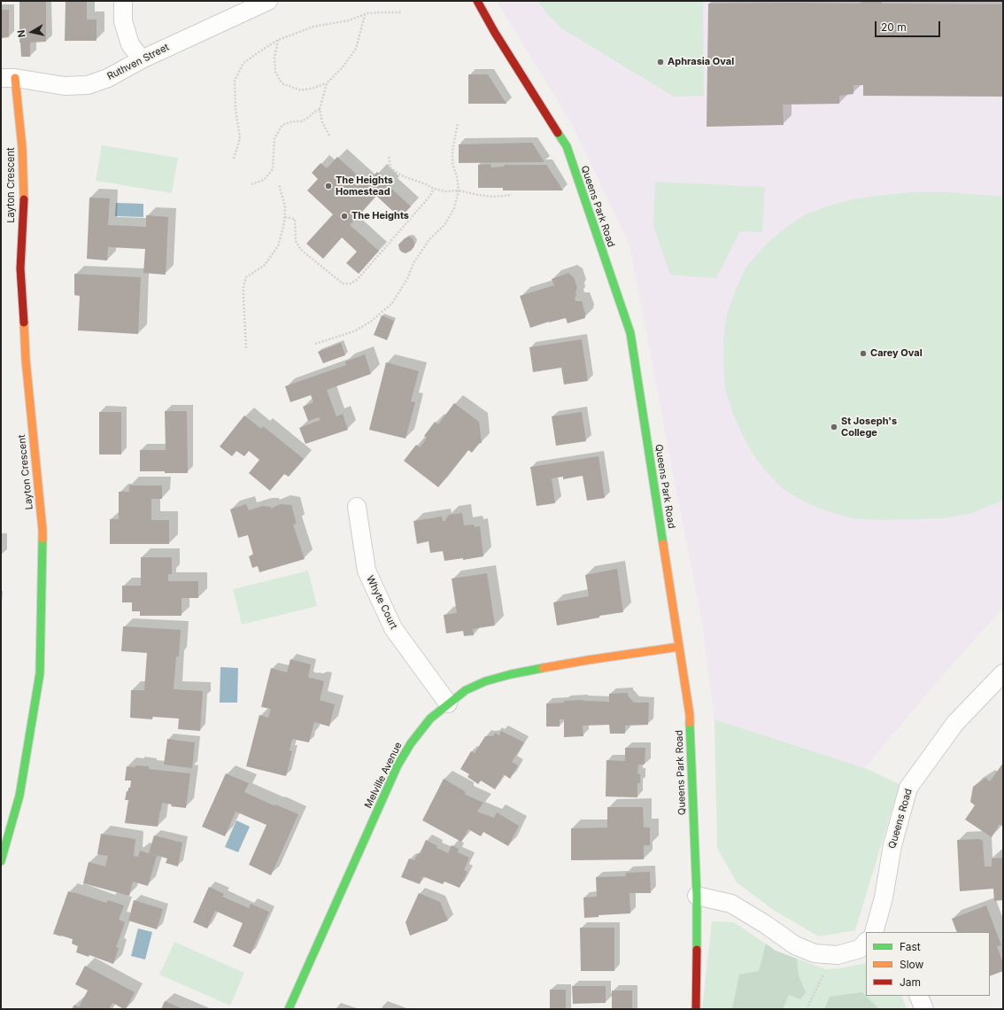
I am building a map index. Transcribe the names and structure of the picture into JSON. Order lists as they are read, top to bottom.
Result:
{
  "streets": {
    "street": [
      "Ruthven Street",
      "Layton Crescent",
      "Queens Park Road",
      "Whyte Court",
      "Melville Avenue",
      "Queens Road"
    ]
  },
  "crossings": [
    ["Ruthven Street", "Layton Crescent"],
    ["Queens Park Road", "Melville Avenue"],
    ["Whyte Court", "Melville Avenue"]
  ],
  "places": [
    "Aphrasia Oval",
    "The Heights Homestead",
    "The Heights",
    "Carey Oval",
    "St Joseph's College"
  ],
  "legend": ["Fast", "Slow", "Jam"],
  "scale_bar": "20 m",
  "north": "left"
}
